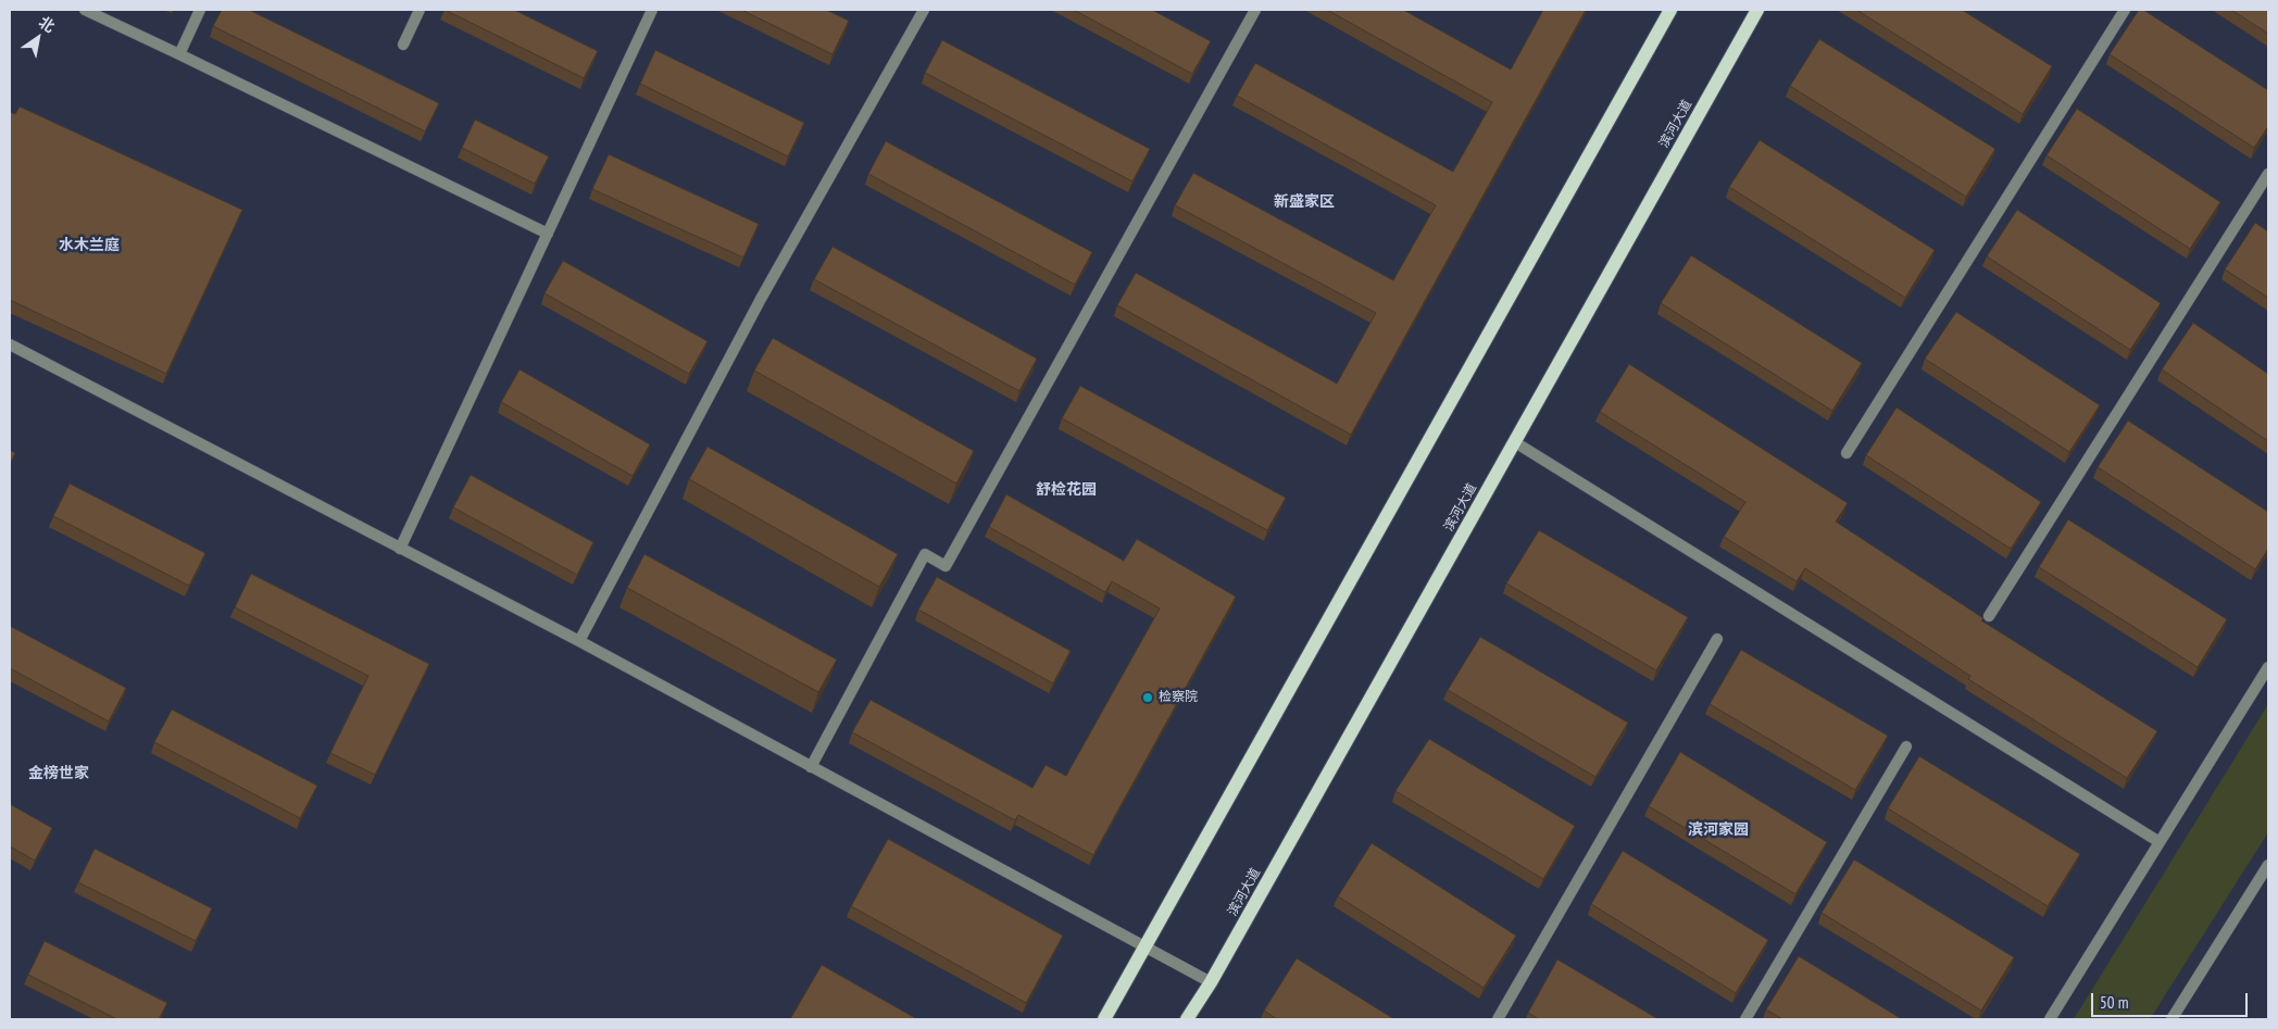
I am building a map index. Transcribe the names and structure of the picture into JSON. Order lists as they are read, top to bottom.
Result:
{
  "streets": {
    "main road": ["滨河大道"]
  },
  "districts": [
    "新盛家区",
    "水木兰庭",
    "舒检花园",
    "金榜世家",
    "滨河家园"
  ],
  "places": ["检察院"],
  "scale_bar": "50 m",
  "north": "top right"
}
